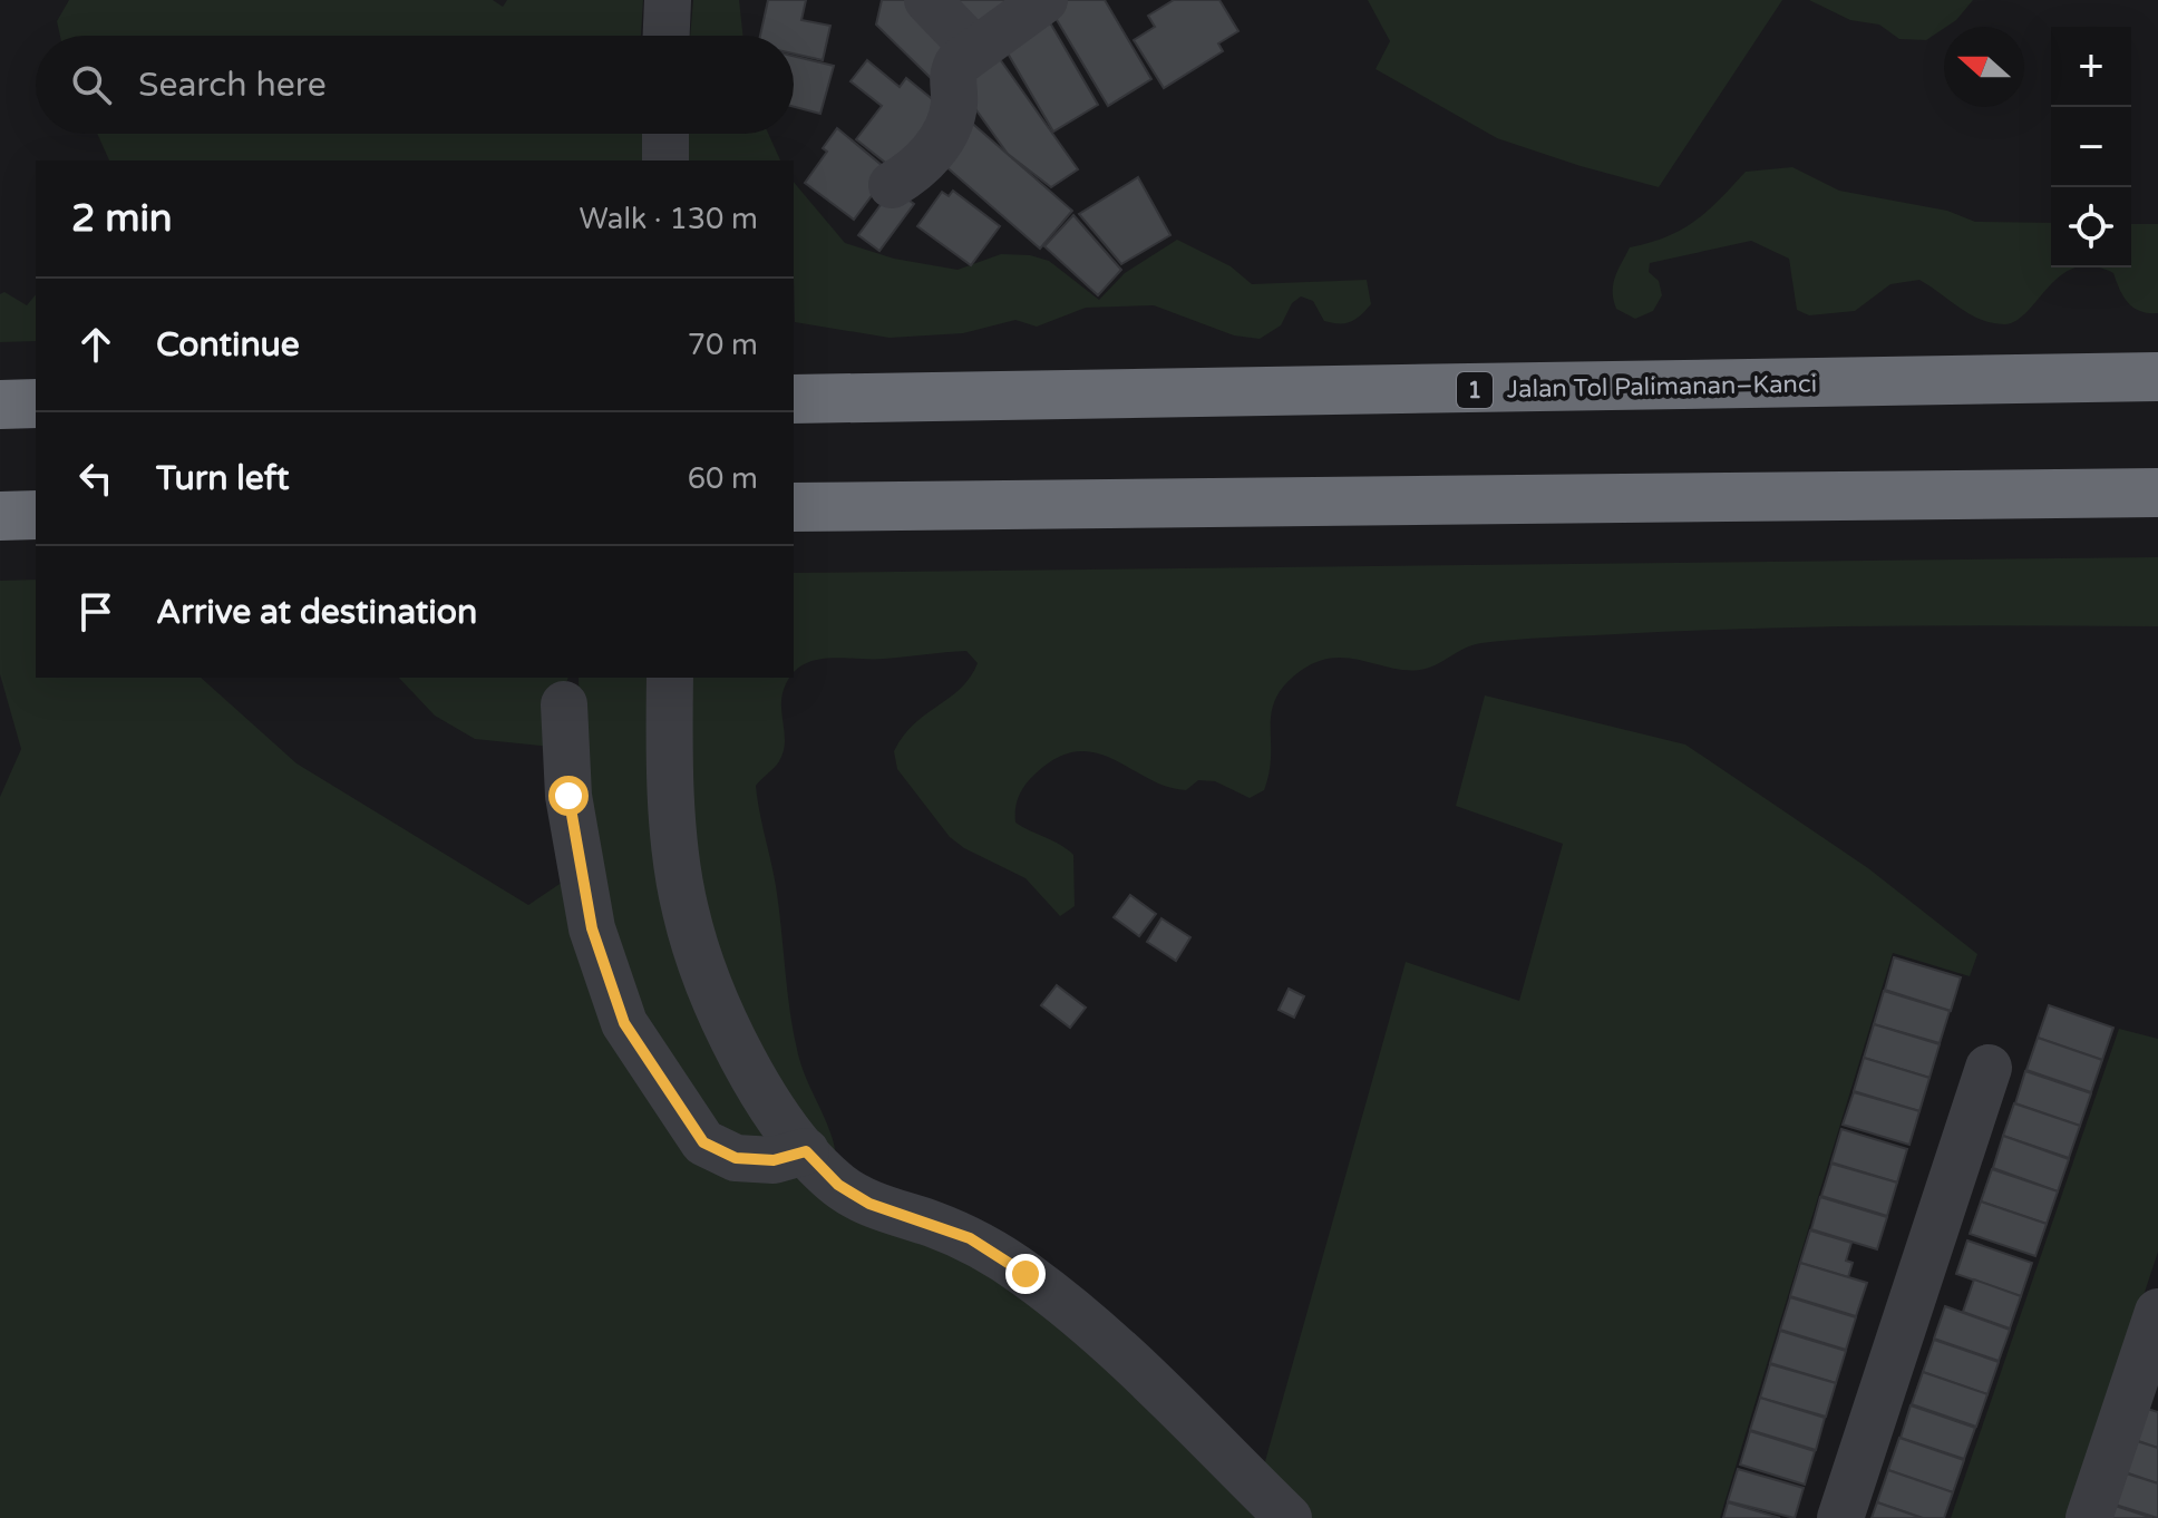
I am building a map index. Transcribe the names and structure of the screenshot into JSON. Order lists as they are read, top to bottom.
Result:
{
  "streets": {
    "highway": ["Jalan Tol Palimanan–Kanci", "1"]
  },
  "north": "left",
  "page": {
    "map_buttons": ["+", "−"],
    "search": "Search here",
    "heading": ["2 min", "Walk · 130 m"],
    "list": [
      ["Continue", "70 m"],
      ["Turn left", "60 m"],
      "Arrive at destination"
    ]
  }
}
